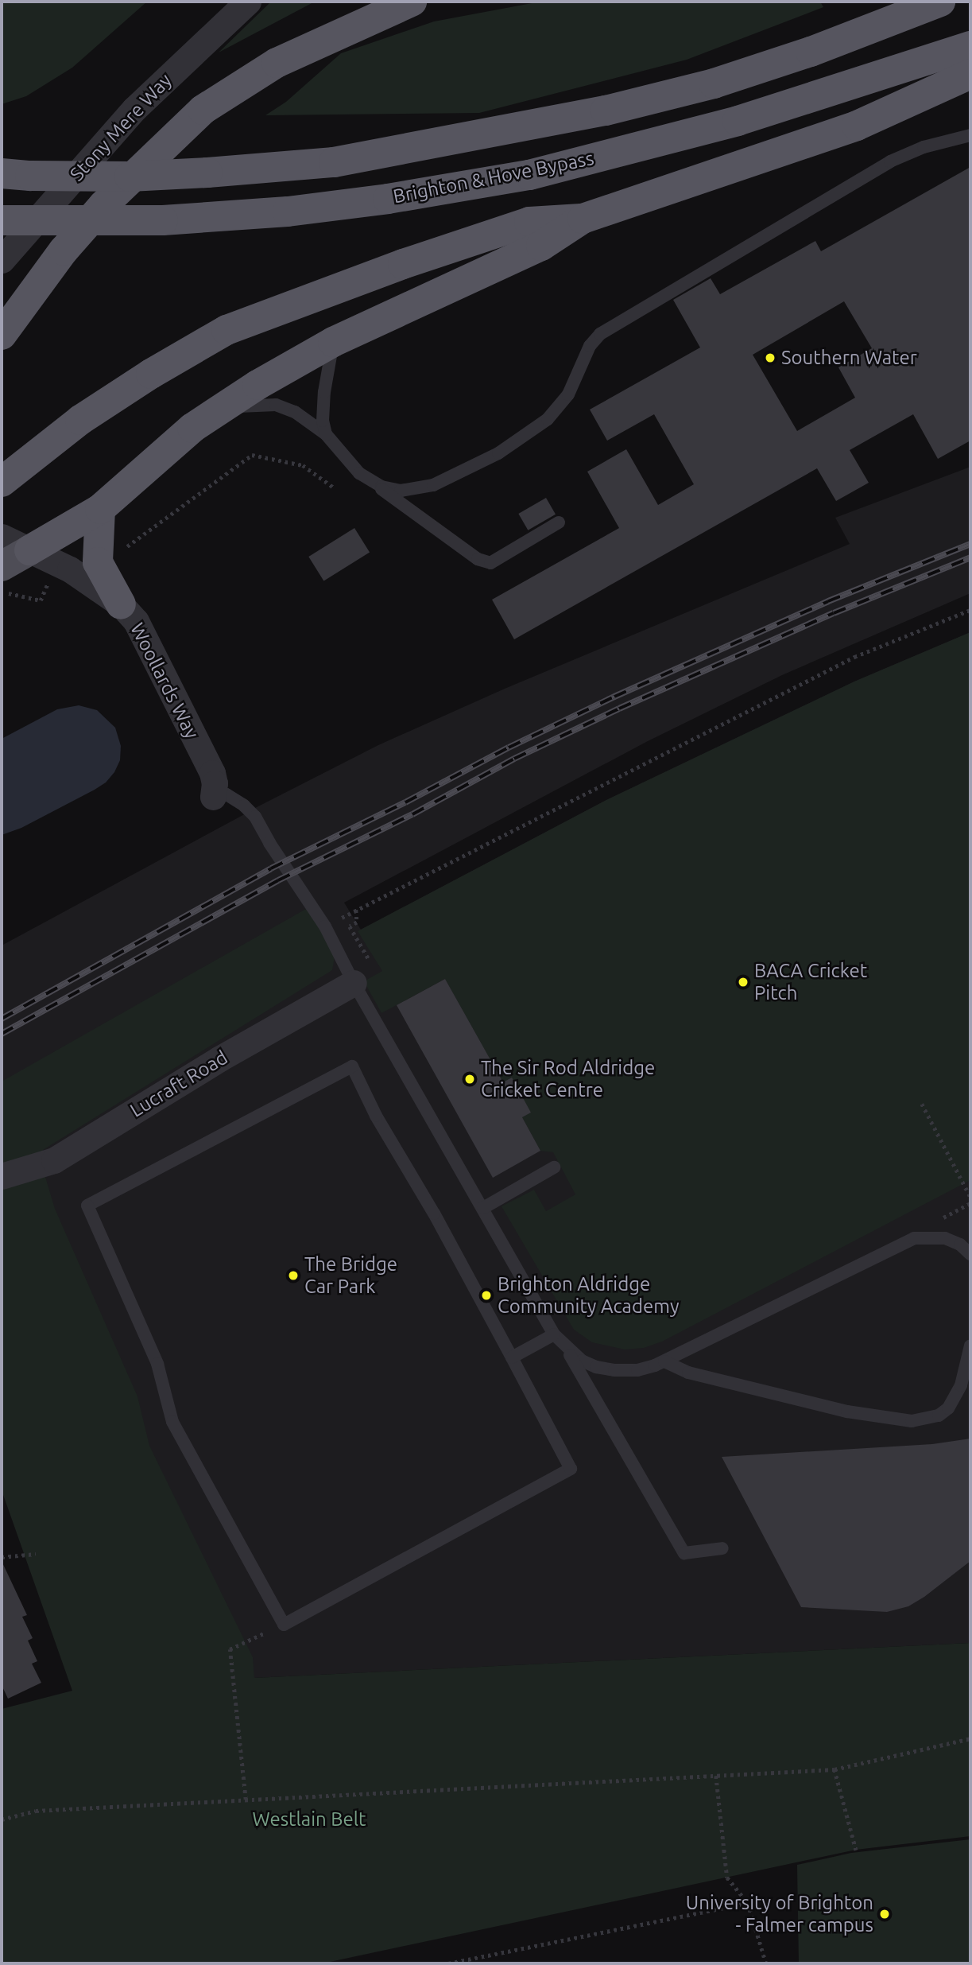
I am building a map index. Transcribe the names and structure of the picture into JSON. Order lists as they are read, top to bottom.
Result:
{
  "streets": {
    "highway": ["Brighton & Hove Bypass"],
    "street": ["Stony Mere Way", "Woollards Way", "Lucraft Road"]
  },
  "parks": ["Westlain Belt"],
  "places": [
    "Southern Water",
    "BACA Cricket Pitch",
    "The Sir Rod Aldridge Cricket Centre",
    "The Bridge Car Park",
    "Brighton Aldridge Community Academy",
    "University of Brighton - Falmer campus"
  ]
}
